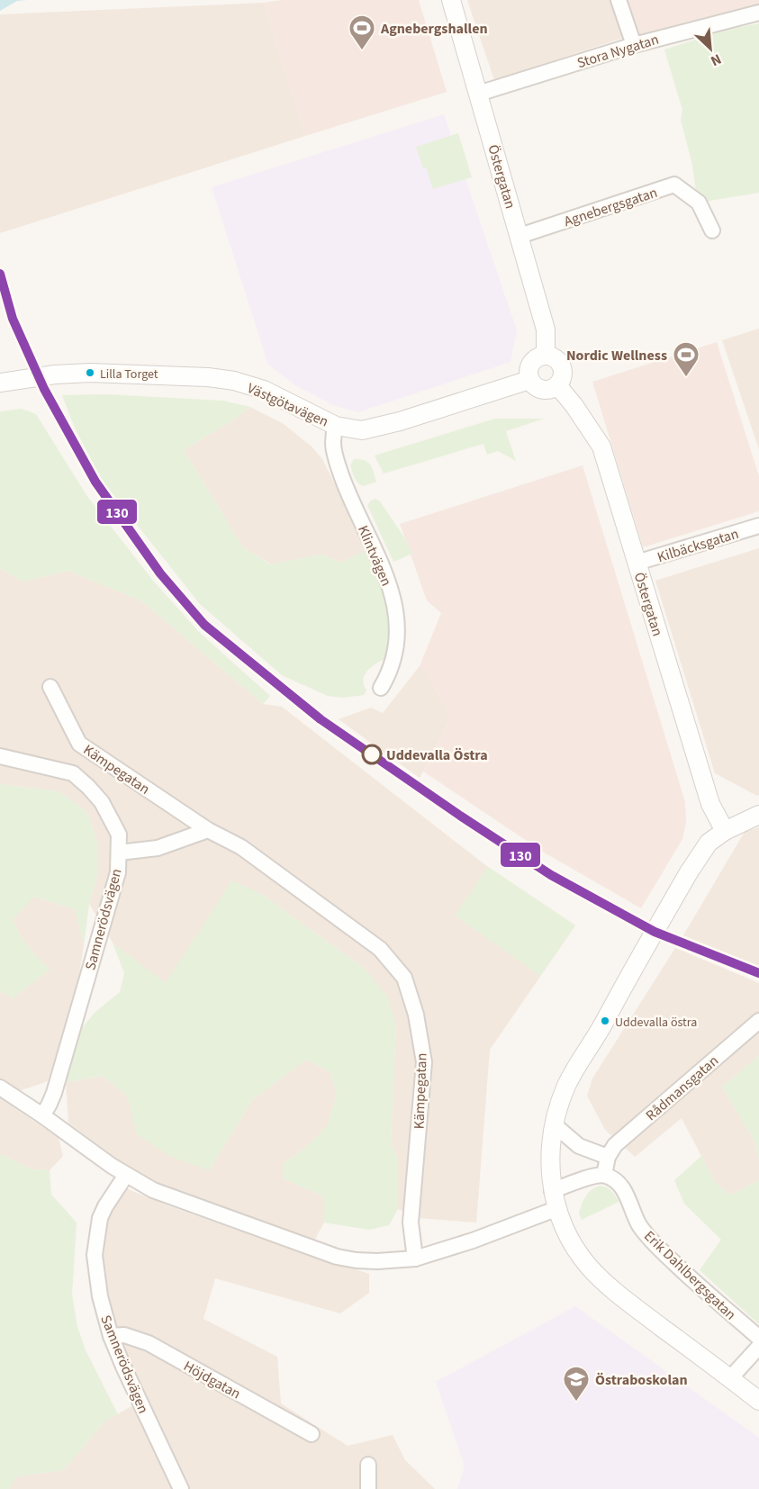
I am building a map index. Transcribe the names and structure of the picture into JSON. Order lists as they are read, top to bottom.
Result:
{
  "streets": {
    "street": [
      "Stora Nygatan",
      "Östergatan",
      "Agnebergsgatan",
      "Västgötavägen",
      "Kilbäcksgatan",
      "Klintvägen",
      "Kämpegatan",
      "Samnerödsvägen",
      "Rådmansgatan",
      "Erik Dahlbergsgatan",
      "Höjdgatan"
    ]
  },
  "crossings": [
    ["Stora Nygatan", "Östergatan"],
    ["Östergatan", "Agnebergsgatan"],
    ["Östergatan", "Västgötavägen"],
    ["Östergatan", "Kilbäcksgatan"],
    ["Västgötavägen", "Klintvägen"],
    ["Samnerödsvägen", "Höjdgatan"],
    ["Rådmansgatan", "Erik Dahlbergsgatan"]
  ],
  "places": {
    "sports": ["Agnebergshallen", "Nordic Wellness"],
    "other": ["Lilla Torget", "Uddevalla Östra", "Uddevalla östra"],
    "school or university": ["Östraboskolan"]
  },
  "lines": ["transit line 130"],
  "north": "bottom right"
}
